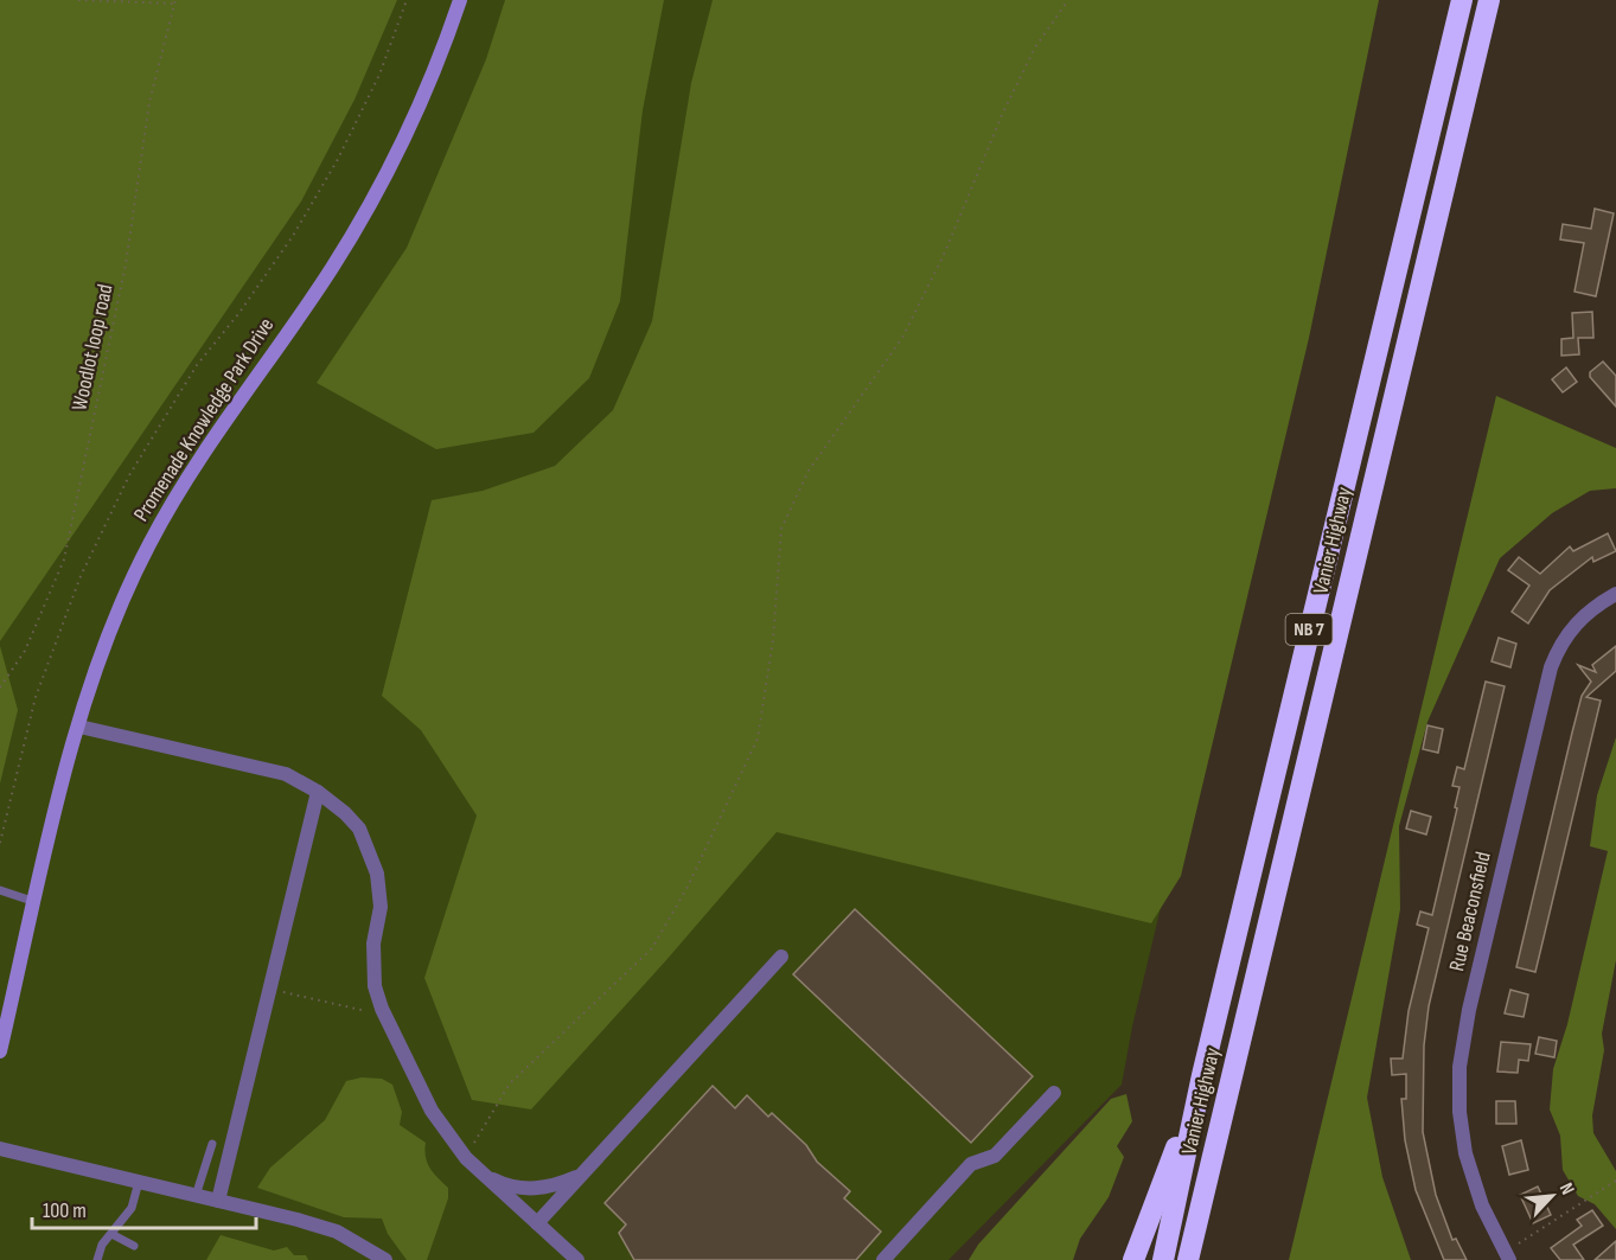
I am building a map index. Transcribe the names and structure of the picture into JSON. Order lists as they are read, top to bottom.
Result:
{
  "streets": {
    "highway": ["Vanier Highway", "NB 7"],
    "street": ["Promenade Knowledge Park Drive", "Rue Beaconsfield"],
    "path": ["Woodlot loop road"]
  },
  "scale_bar": "100 m",
  "north": "top right"
}
